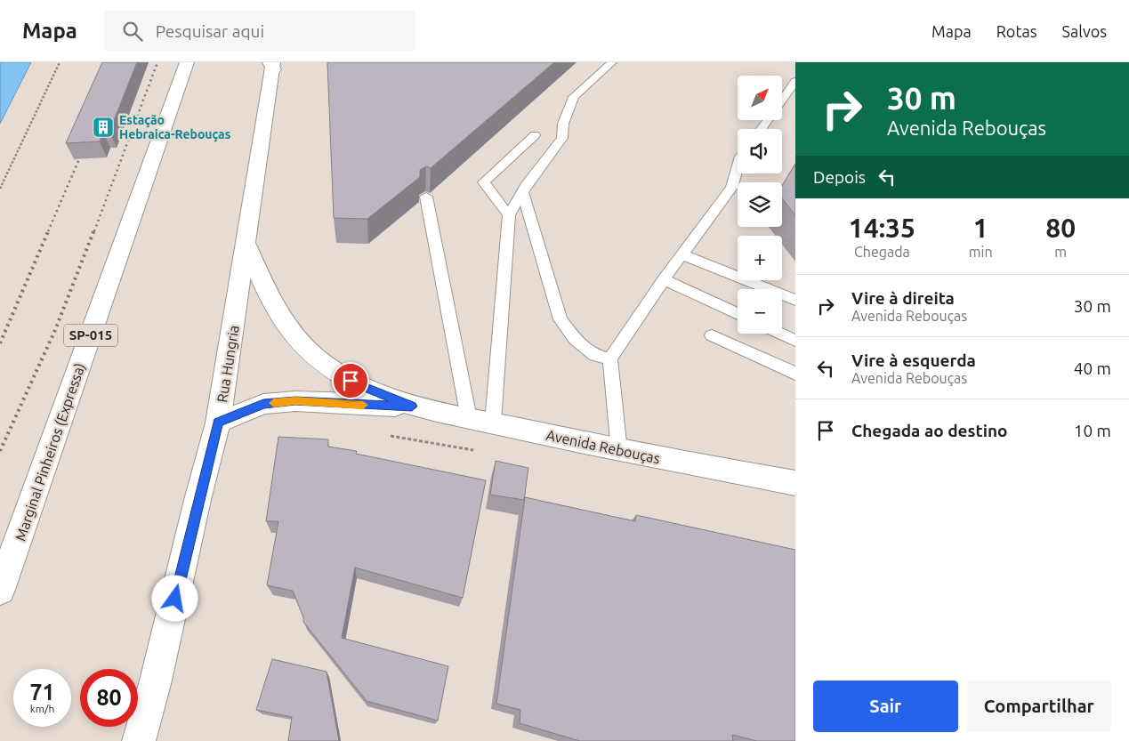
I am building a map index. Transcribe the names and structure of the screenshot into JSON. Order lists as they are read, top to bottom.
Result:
{
  "streets": {
    "main road": [
      "SP-015",
      "Rua Hungria",
      "Avenida Rebouças",
      "Marginal Pinheiros (Expressa)"
    ]
  },
  "crossings": [
    ["Rua Hungria", "Avenida Rebouças"]
  ],
  "places": {
    "building": ["Estação Hebraica-Rebouças"]
  },
  "north": "top right",
  "page": {
    "header": "Mapa",
    "search": "Pesquisar aqui",
    "nav": ["Mapa", "Rotas", "Salvos"],
    "turn": ["30 m", "Avenida Rebouças"],
    "map_buttons": ["+", "−"],
    "then": "Depois",
    "eta": [
      "14:35",
      "Chegada",
      "1",
      "min",
      "80",
      "m"
    ],
    "list": [
      {
        "name": "Vire à direita",
        "note": "Avenida Rebouças",
        "value": "30 m"
      },
      {
        "name": "Vire à esquerda",
        "note": "Avenida Rebouças",
        "value": "40 m"
      },
      {
        "name": "Chegada ao destino",
        "value": "10 m"
      }
    ],
    "speed": "71 km/h",
    "limit": "80",
    "buttons": ["Sair", "Compartilhar"]
  }
}
